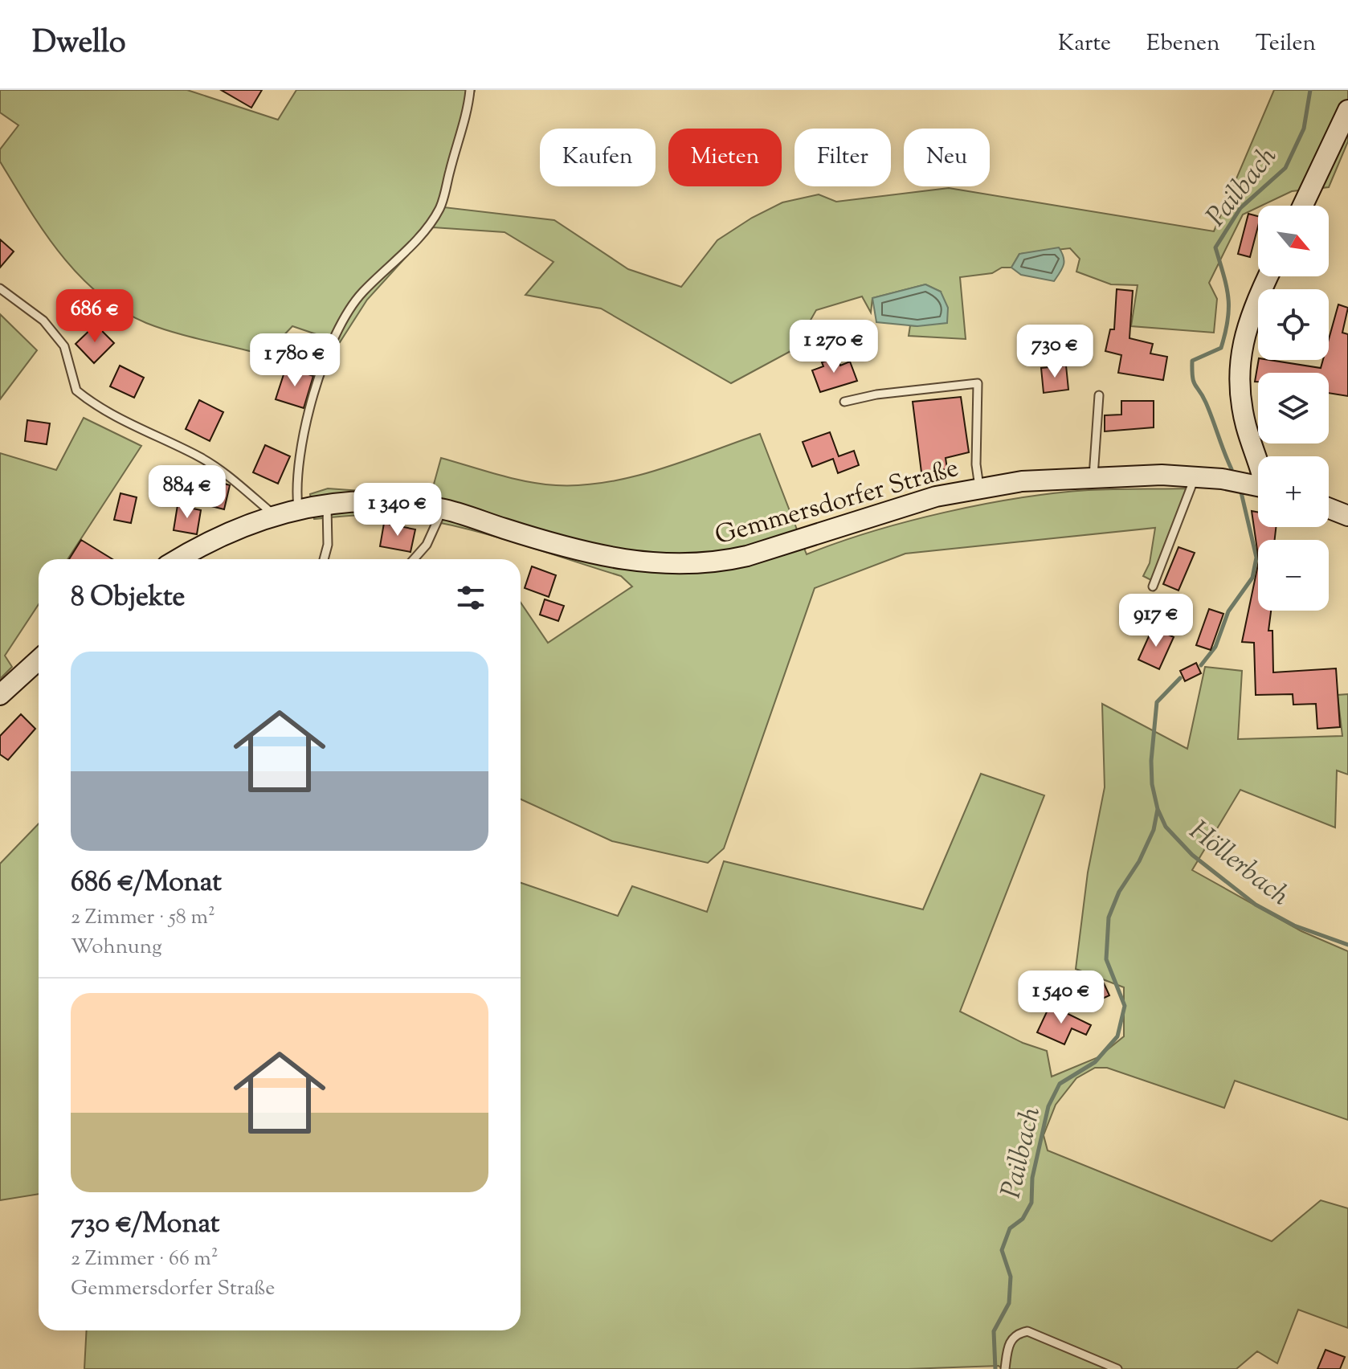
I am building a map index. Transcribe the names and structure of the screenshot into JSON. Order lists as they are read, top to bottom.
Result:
{
  "streets": {
    "main road": ["Gemmersdorfer Straße"]
  },
  "water": ["Pailbach", "Höllerbach"],
  "north": "bottom right",
  "page": {
    "header": "Dwello",
    "nav": ["Karte", "Ebenen", "Teilen"],
    "chip": [
      "Kaufen",
      "Mieten",
      "Filter",
      "Neu"
    ],
    "map_buttons": ["+", "−"],
    "price": [
      "686 €",
      "1 270 €",
      "730 €",
      "1 780 €",
      "884 €",
      "1 340 €",
      "917 €",
      "1 540 €"
    ],
    "heading": "8 Objekte",
    "list": [
      {
        "name": "686 €/Monat",
        "note": "2 Zimmer · 58 m² · Wohnung"
      },
      {
        "name": "730 €/Monat",
        "note": "2 Zimmer · 66 m² · Gemmersdorfer Straße"
      }
    ]
  }
}
